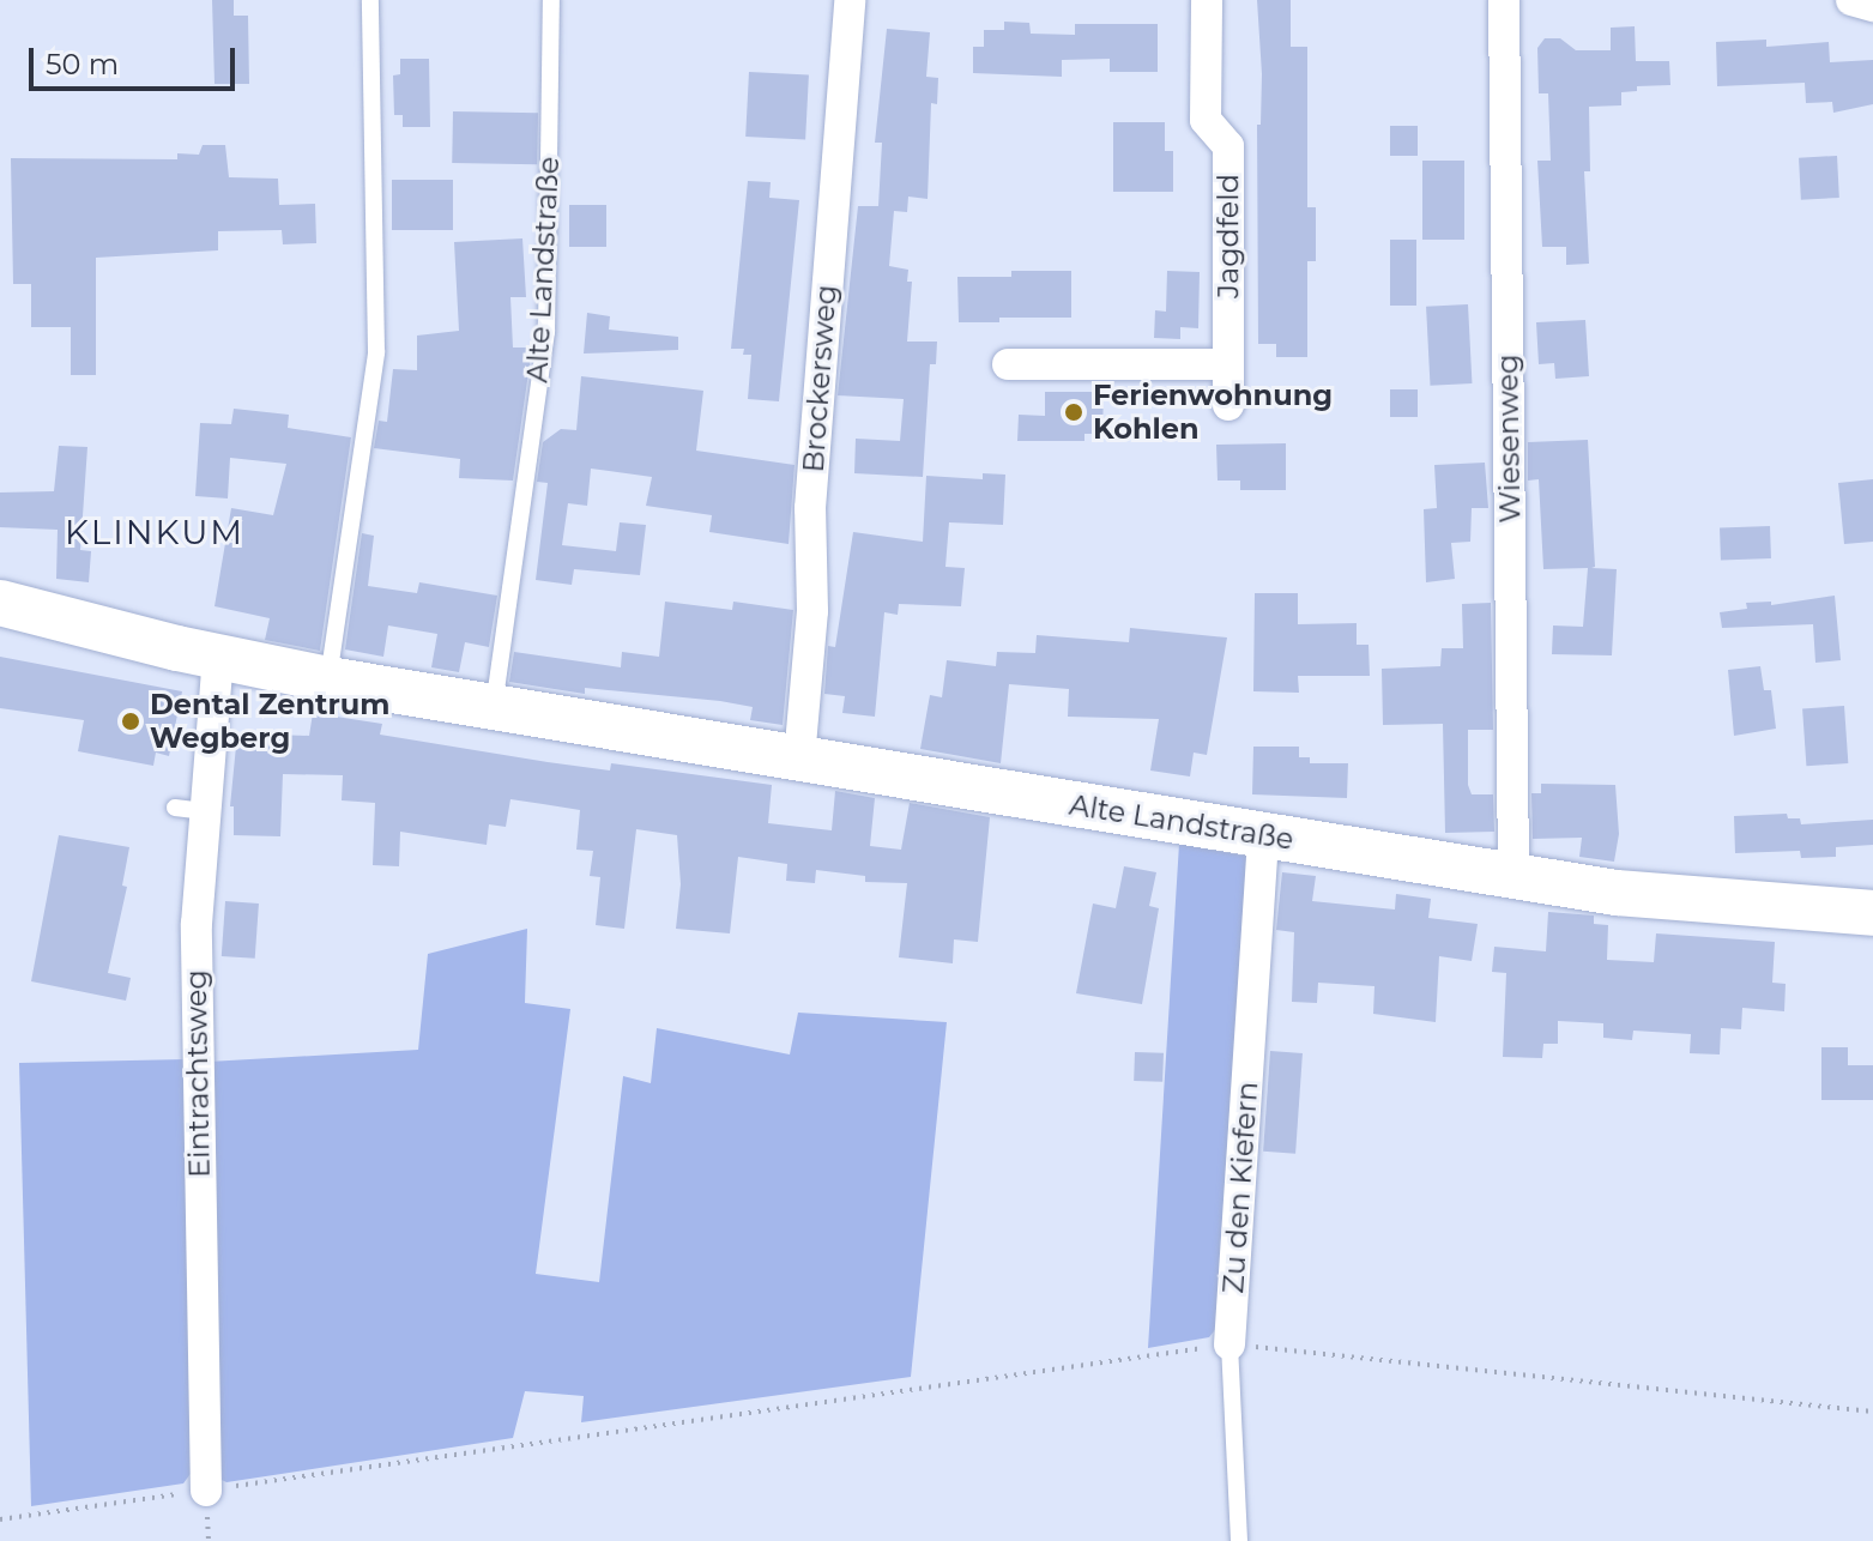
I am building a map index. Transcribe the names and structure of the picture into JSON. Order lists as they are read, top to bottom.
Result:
{
  "streets": {
    "main road": ["Alte Landstraße"],
    "street": [
      "Jagdfeld",
      "Brockersweg",
      "Wiesenweg",
      "Eintrachtsweg",
      "Zu den Kiefern"
    ]
  },
  "crossings": [
    ["Alte Landstraße", "Brockersweg"],
    ["Alte Landstraße", "Wiesenweg"],
    ["Alte Landstraße", "Eintrachtsweg"],
    ["Alte Landstraße", "Zu den Kiefern"]
  ],
  "districts": ["KLINKUM"],
  "places": ["Ferienwohnung Kohlen", "Dental Zentrum Wegberg"],
  "scale_bar": "50 m"
}
